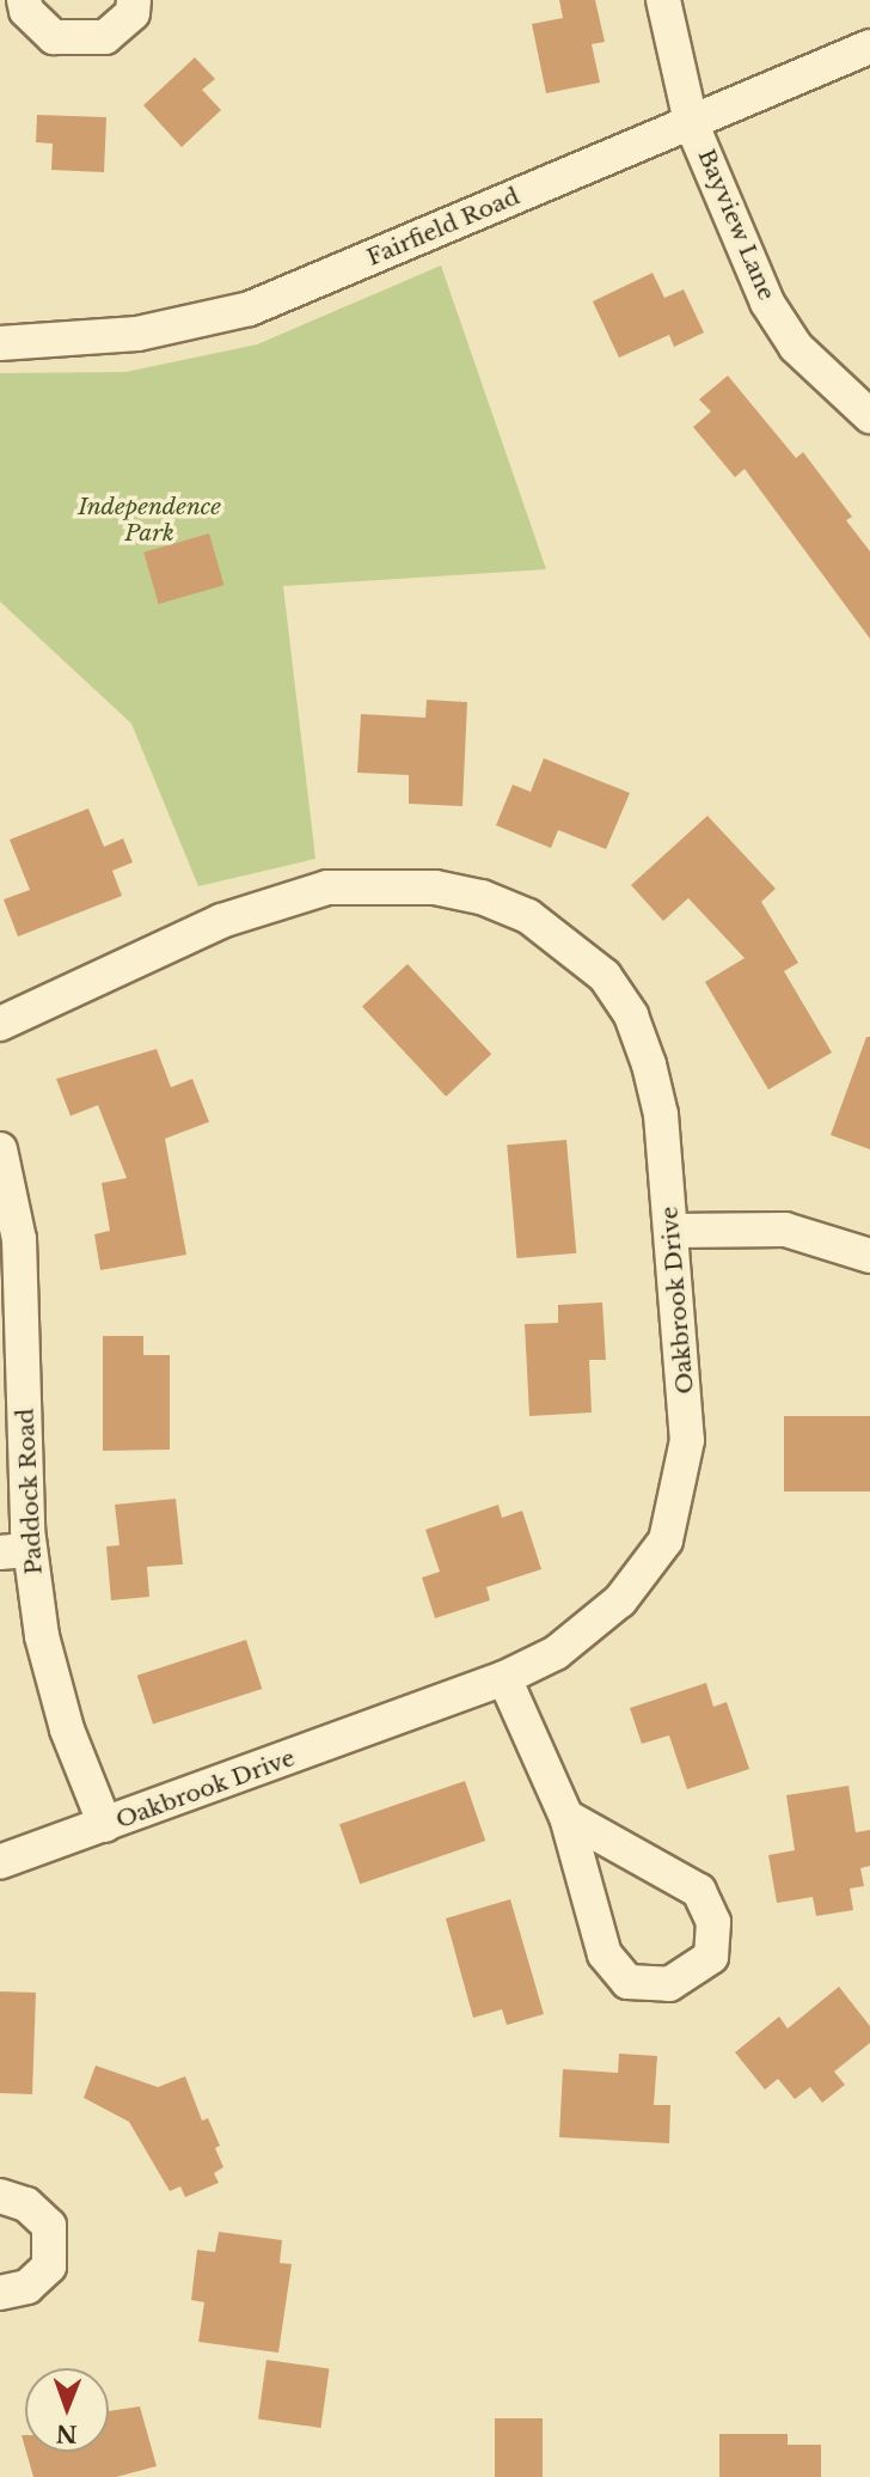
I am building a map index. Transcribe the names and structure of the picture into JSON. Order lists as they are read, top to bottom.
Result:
{
  "streets": {
    "street": [
      "Bayview Lane",
      "Fairfield Road",
      "Oakbrook Drive",
      "Paddock Road"
    ]
  },
  "crossings": [
    ["Bayview Lane", "Fairfield Road"],
    ["Oakbrook Drive", "Paddock Road"]
  ],
  "parks": ["Independence Park"],
  "north": "bottom"
}
